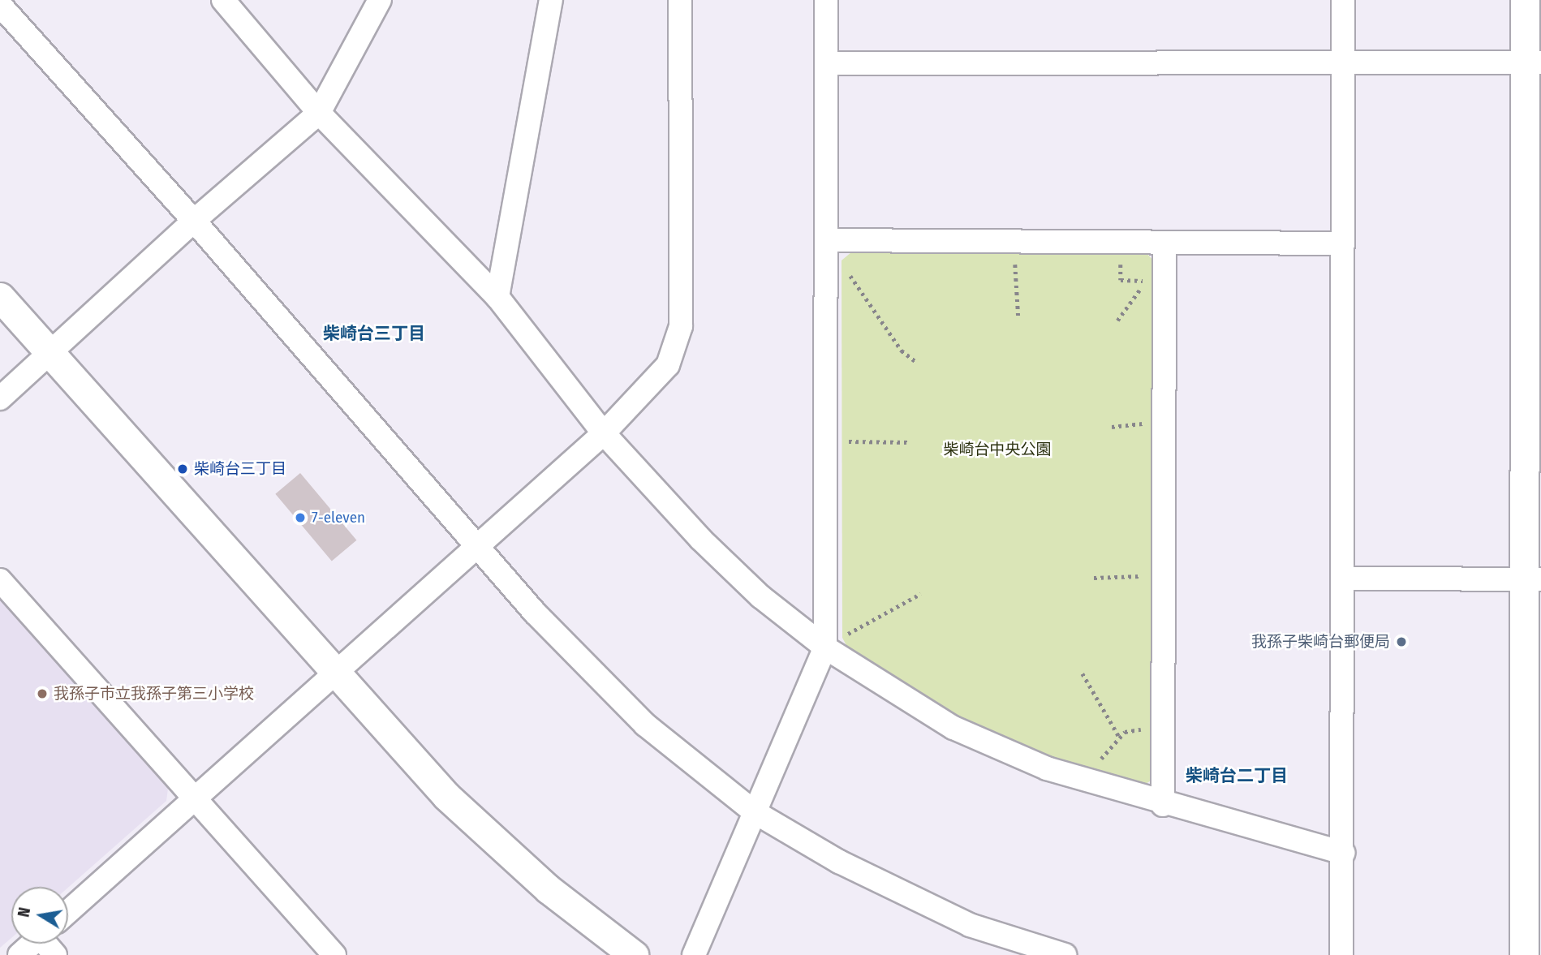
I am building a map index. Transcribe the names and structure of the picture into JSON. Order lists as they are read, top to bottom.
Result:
{
  "districts": ["柴崎台三丁目", "柴崎台二丁目"],
  "parks": ["柴崎台中央公園"],
  "places": [
    "柴崎台三丁目",
    "7-eleven",
    "我孫子柴崎台郵便局",
    "我孫子市立我孫子第三小学校"
  ],
  "north": "left"
}
